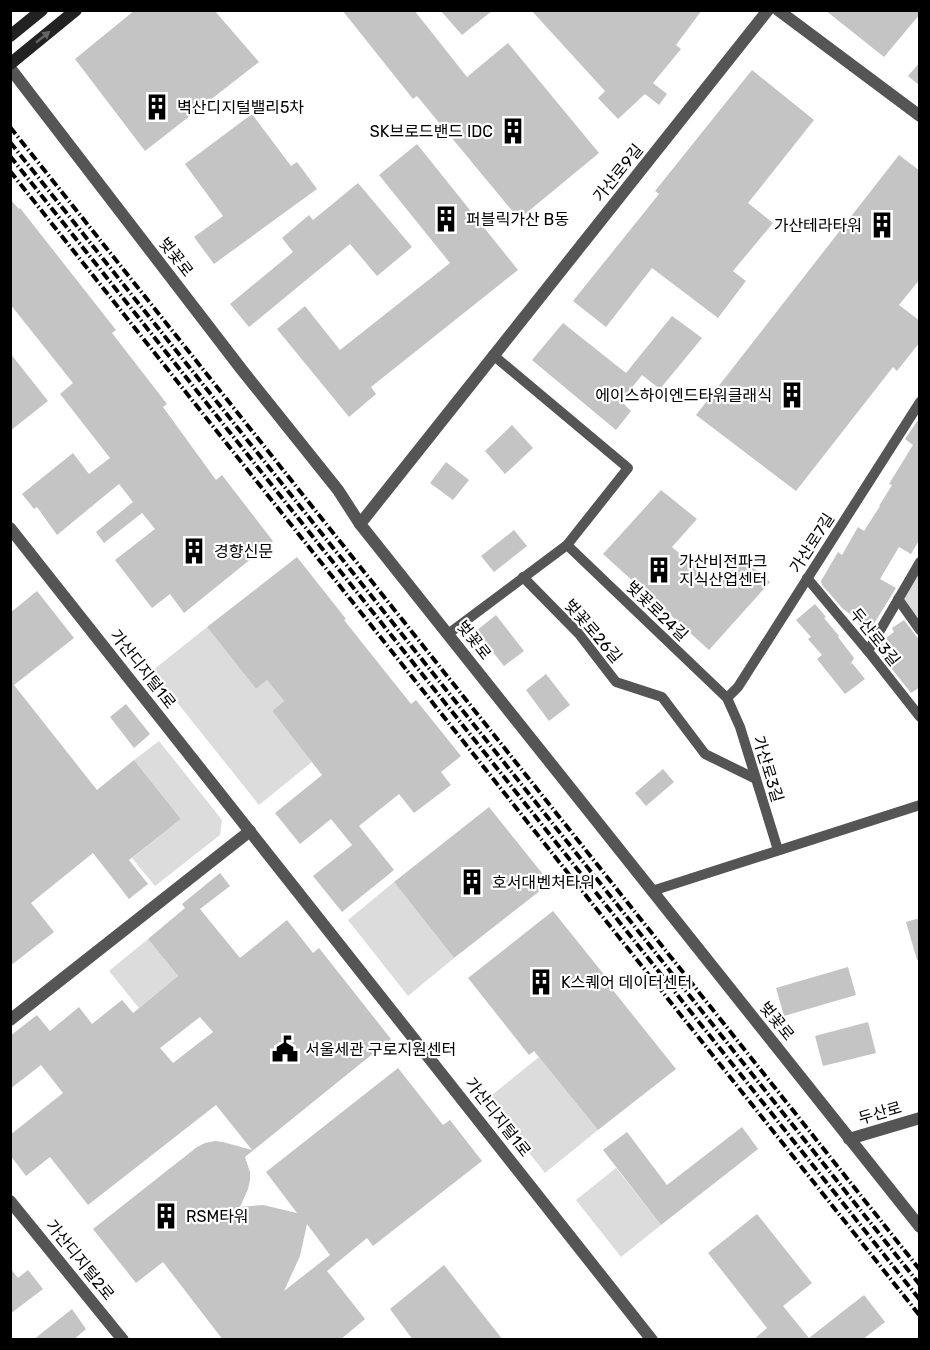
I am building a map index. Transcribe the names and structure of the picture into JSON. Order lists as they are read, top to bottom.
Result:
{
  "streets": {
    "street": [
      "가산로9길",
      "벚꽃로",
      "가산로7길",
      "벚꽃로24길",
      "벚꽃로26길",
      "두산로3길",
      "가산디지털1로",
      "가산로3길",
      "두산로",
      "가산디지털2로"
    ]
  },
  "crossings": [
    ["가산로9길", "벚꽃로"],
    ["벚꽃로", "두산로"],
    ["가산로7길", "벚꽃로24길"],
    ["가산로7길", "두산로3길"],
    ["가산로7길", "가산로3길"],
    ["벚꽃로24길", "가산로3길"],
    ["벚꽃로26길", "가산로3길"]
  ],
  "places": {
    "building": [
      "벽산디지털밸리5차",
      "SK브로드밴드 IDC",
      "퍼블릭가산 B동",
      "가산테라타워",
      "에이스하이엔드타워클래식",
      "경향신문",
      "가산비전파크 지식산업센터",
      "호서대벤처타워",
      "K스퀘어 데이터센터",
      "RSM타워"
    ],
    "public building": ["서울세관 구로지원센터"]
  }
}
